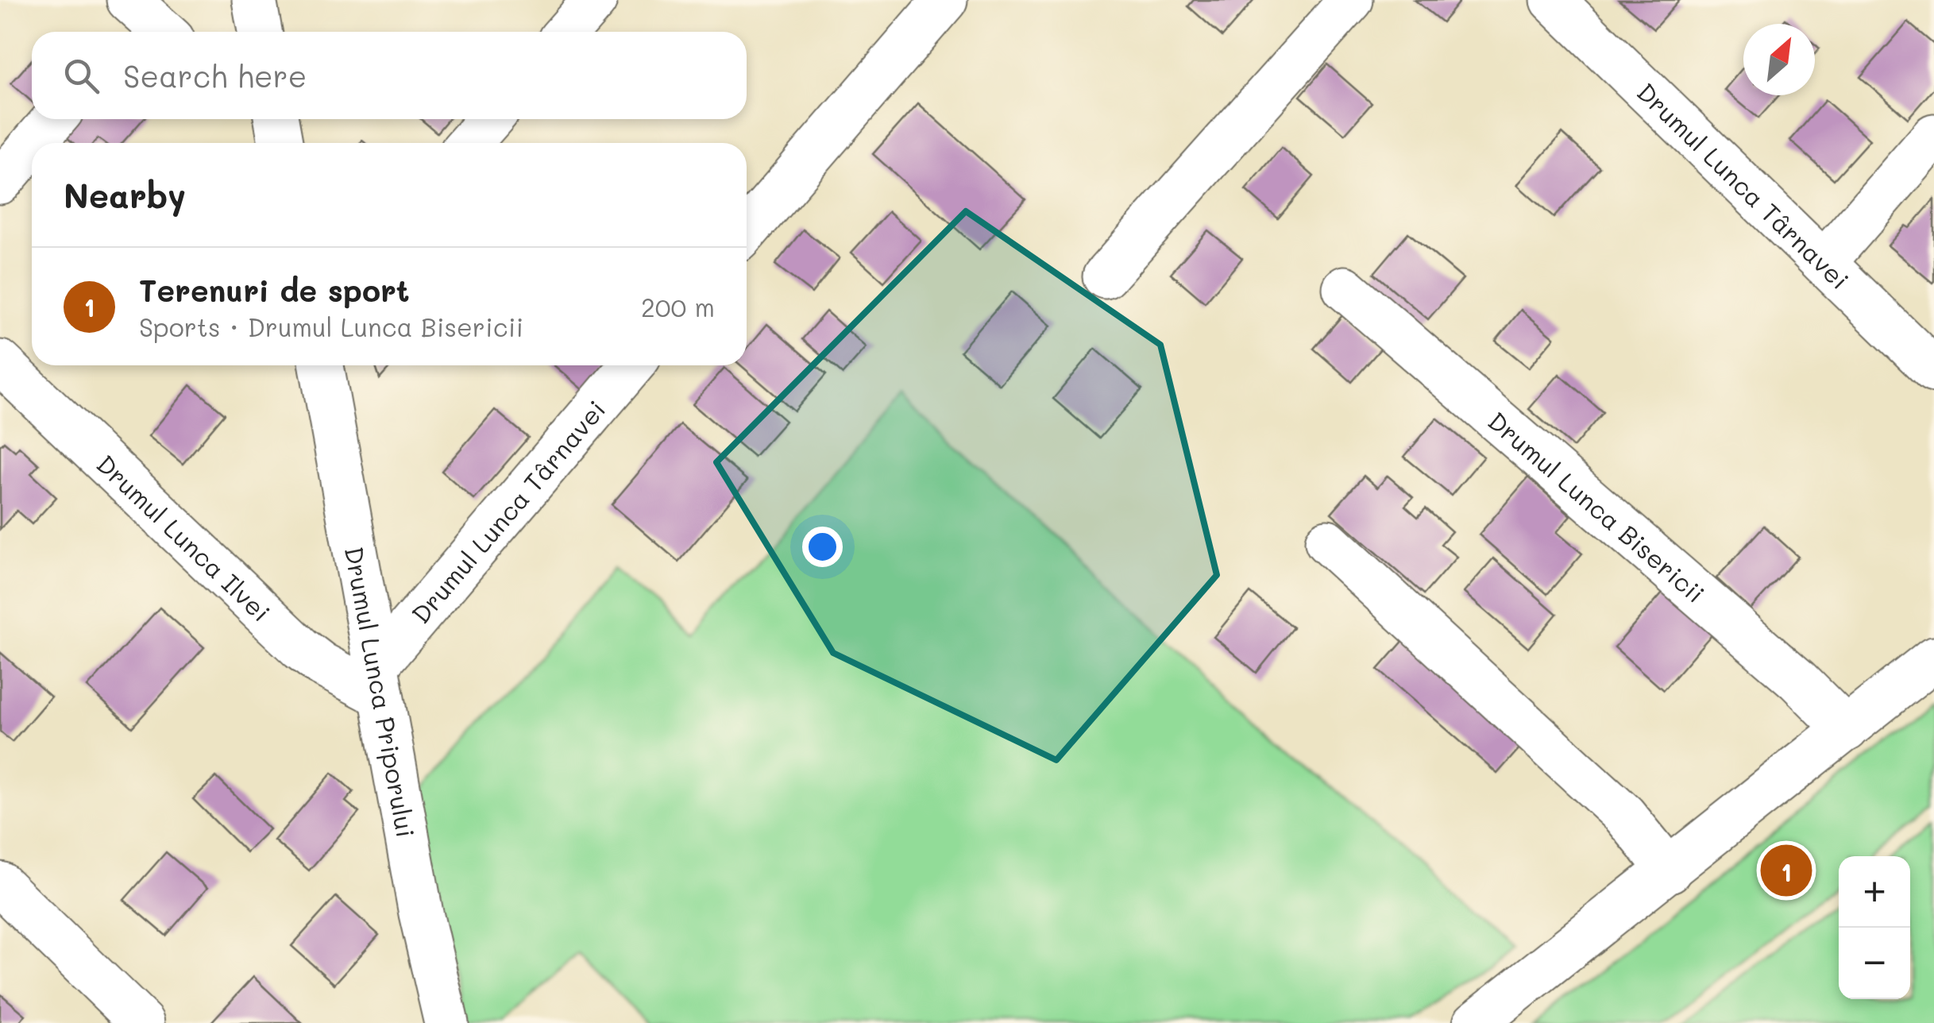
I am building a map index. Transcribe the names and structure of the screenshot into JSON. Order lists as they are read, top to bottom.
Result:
{
  "streets": {
    "street": [
      "Drumul Lunca Târnavei",
      "Drumul Lunca Bisericii",
      "Drumul Lunca Ilvei",
      "Drumul Lunca Priporului"
    ]
  },
  "crossings": [
    ["Drumul Lunca Târnavei", "Drumul Lunca Ilvei"],
    ["Drumul Lunca Târnavei", "Drumul Lunca Priporului"],
    ["Drumul Lunca Ilvei", "Drumul Lunca Priporului"]
  ],
  "north": "top right",
  "page": {
    "search": "Search here",
    "heading": "Nearby",
    "list": [
      {
        "mark": "1",
        "name": "Terenuri de sport",
        "note": "Sports · Drumul Lunca Bisericii",
        "value": "200 m"
      }
    ],
    "pins": "1",
    "map_buttons": ["+", "−"]
  }
}
